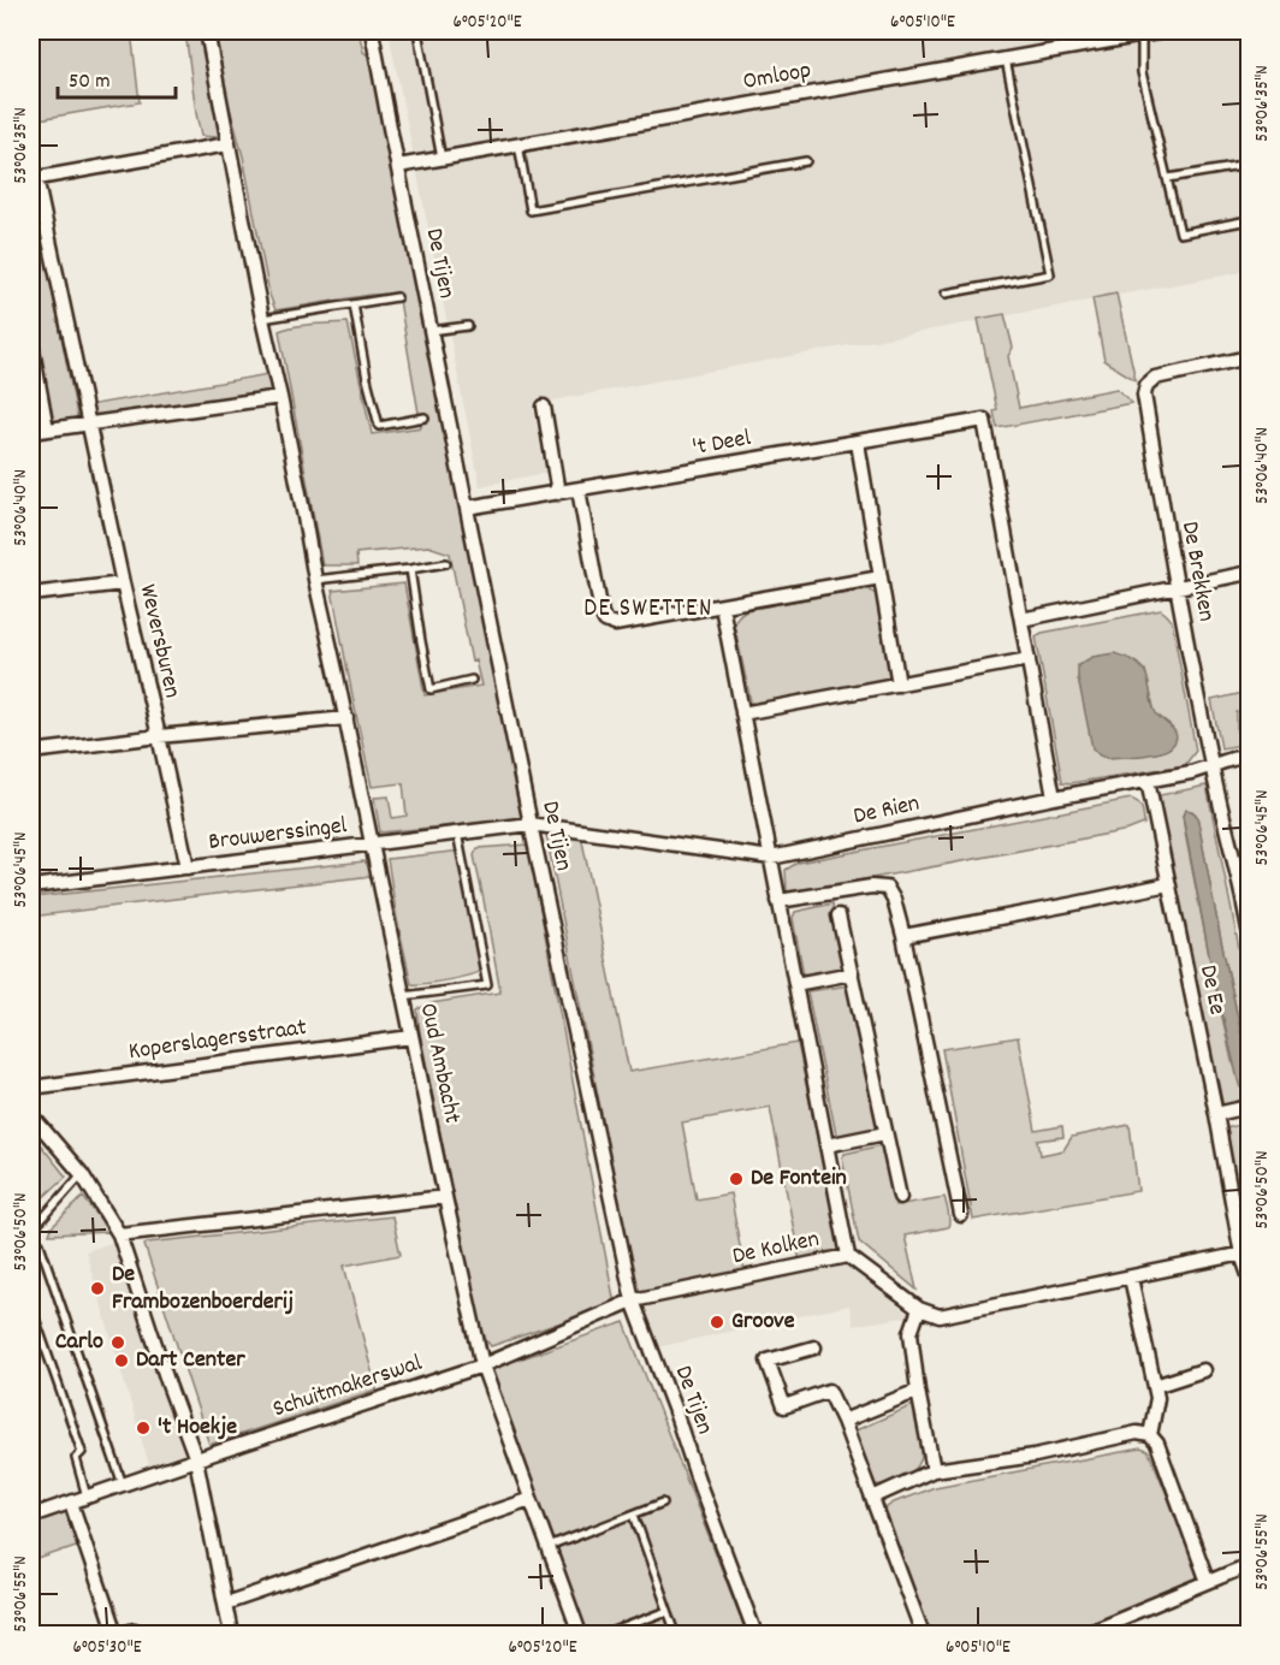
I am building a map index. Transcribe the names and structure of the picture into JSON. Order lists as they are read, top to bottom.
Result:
{
  "streets": {
    "street": [
      "Omloop",
      "De Tijen",
      "'t Deel",
      "De Brekken",
      "Weversburen",
      "De Rien",
      "Brouwerssingel",
      "De Ee",
      "Koperslagersstraat",
      "Oud Ambacht",
      "De Kolken",
      "Schuitmakerswal"
    ]
  },
  "crossings": [
    ["Omloop", "De Tijen"],
    ["De Tijen", "'t Deel"],
    ["De Tijen", "De Rien"],
    ["De Tijen", "Brouwerssingel"],
    ["De Tijen", "De Kolken"],
    ["De Tijen", "Schuitmakerswal"],
    ["De Brekken", "De Rien"],
    ["Weversburen", "Brouwerssingel"],
    ["De Rien", "Brouwerssingel"],
    ["De Rien", "De Ee"],
    ["Brouwerssingel", "Oud Ambacht"],
    ["Koperslagersstraat", "Oud Ambacht"],
    ["Oud Ambacht", "Schuitmakerswal"],
    ["De Kolken", "Schuitmakerswal"]
  ],
  "districts": ["DE SWETTEN"],
  "places": [
    "De Fontein",
    "De Frambozenboerderij",
    "Groove",
    "Carlo",
    "Dart Center",
    "'t Hoekje"
  ],
  "scale_bar": "50 m",
  "coordinates": [
    "6°05'20\"E",
    "6°05'10\"E",
    "53°06'35\"N",
    "53°06'40\"N",
    "53°06'45\"N",
    "53°06'50\"N",
    "53°06'55\"N",
    "6°05'30\"E"
  ]
}
